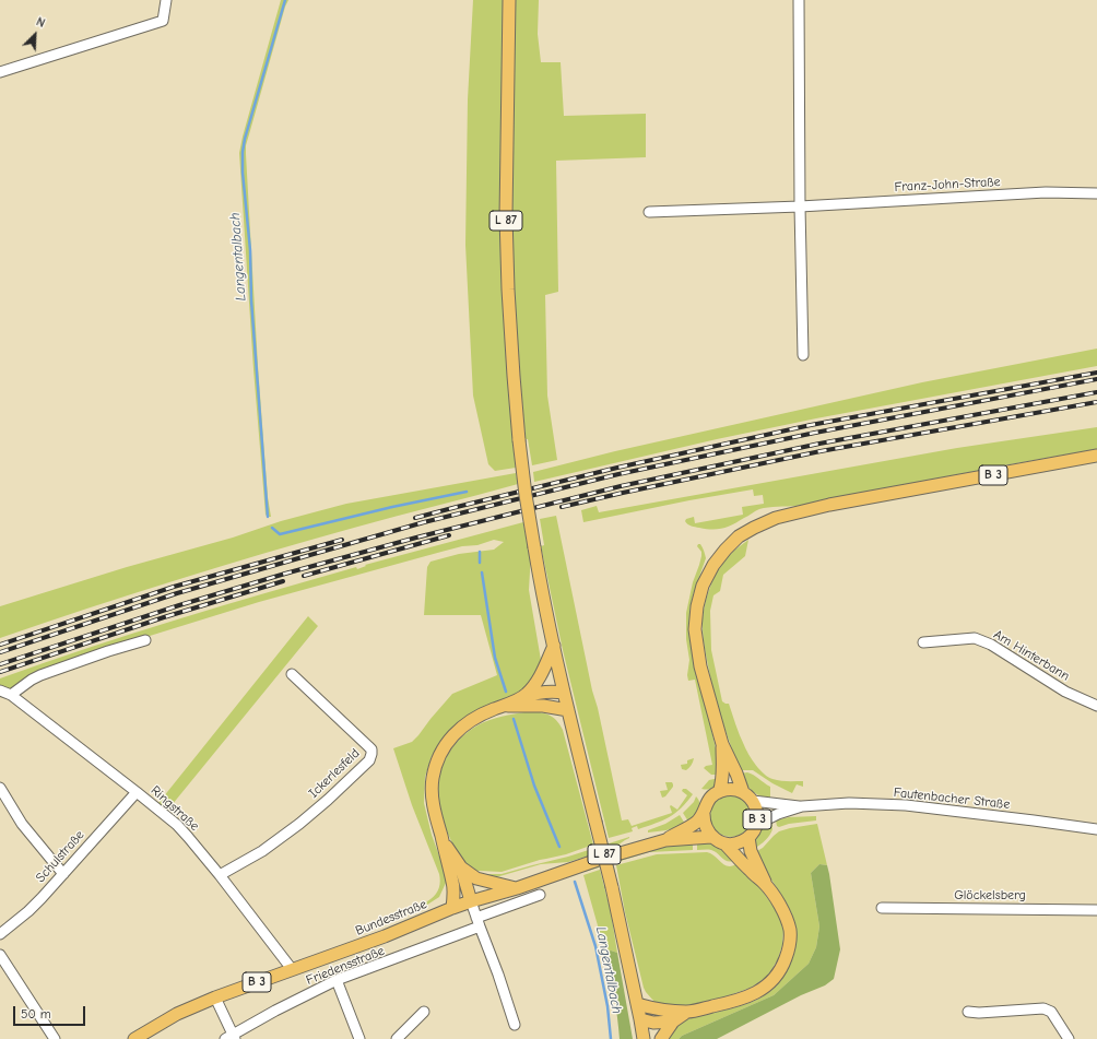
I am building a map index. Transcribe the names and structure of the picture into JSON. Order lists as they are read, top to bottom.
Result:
{
  "streets": {
    "main road": ["L 87", "B 3", "Bundesstraße"],
    "street": [
      "Franz-John-Straße",
      "Am Hinterbann",
      "Ickerlesfeld",
      "Fautenbacher Straße",
      "Ringstraße",
      "Schulstraße",
      "Glöckelsberg",
      "Friedensstraße"
    ]
  },
  "crossings": [
    ["B 3", "Fautenbacher Straße"],
    ["B 3", "Bundesstraße"],
    ["Ickerlesfeld", "Ringstraße"],
    ["Ringstraße", "Schulstraße"],
    ["Ringstraße", "Bundesstraße"]
  ],
  "water": ["Langentalbach"],
  "scale_bar": "50 m",
  "north": "top right"
}
